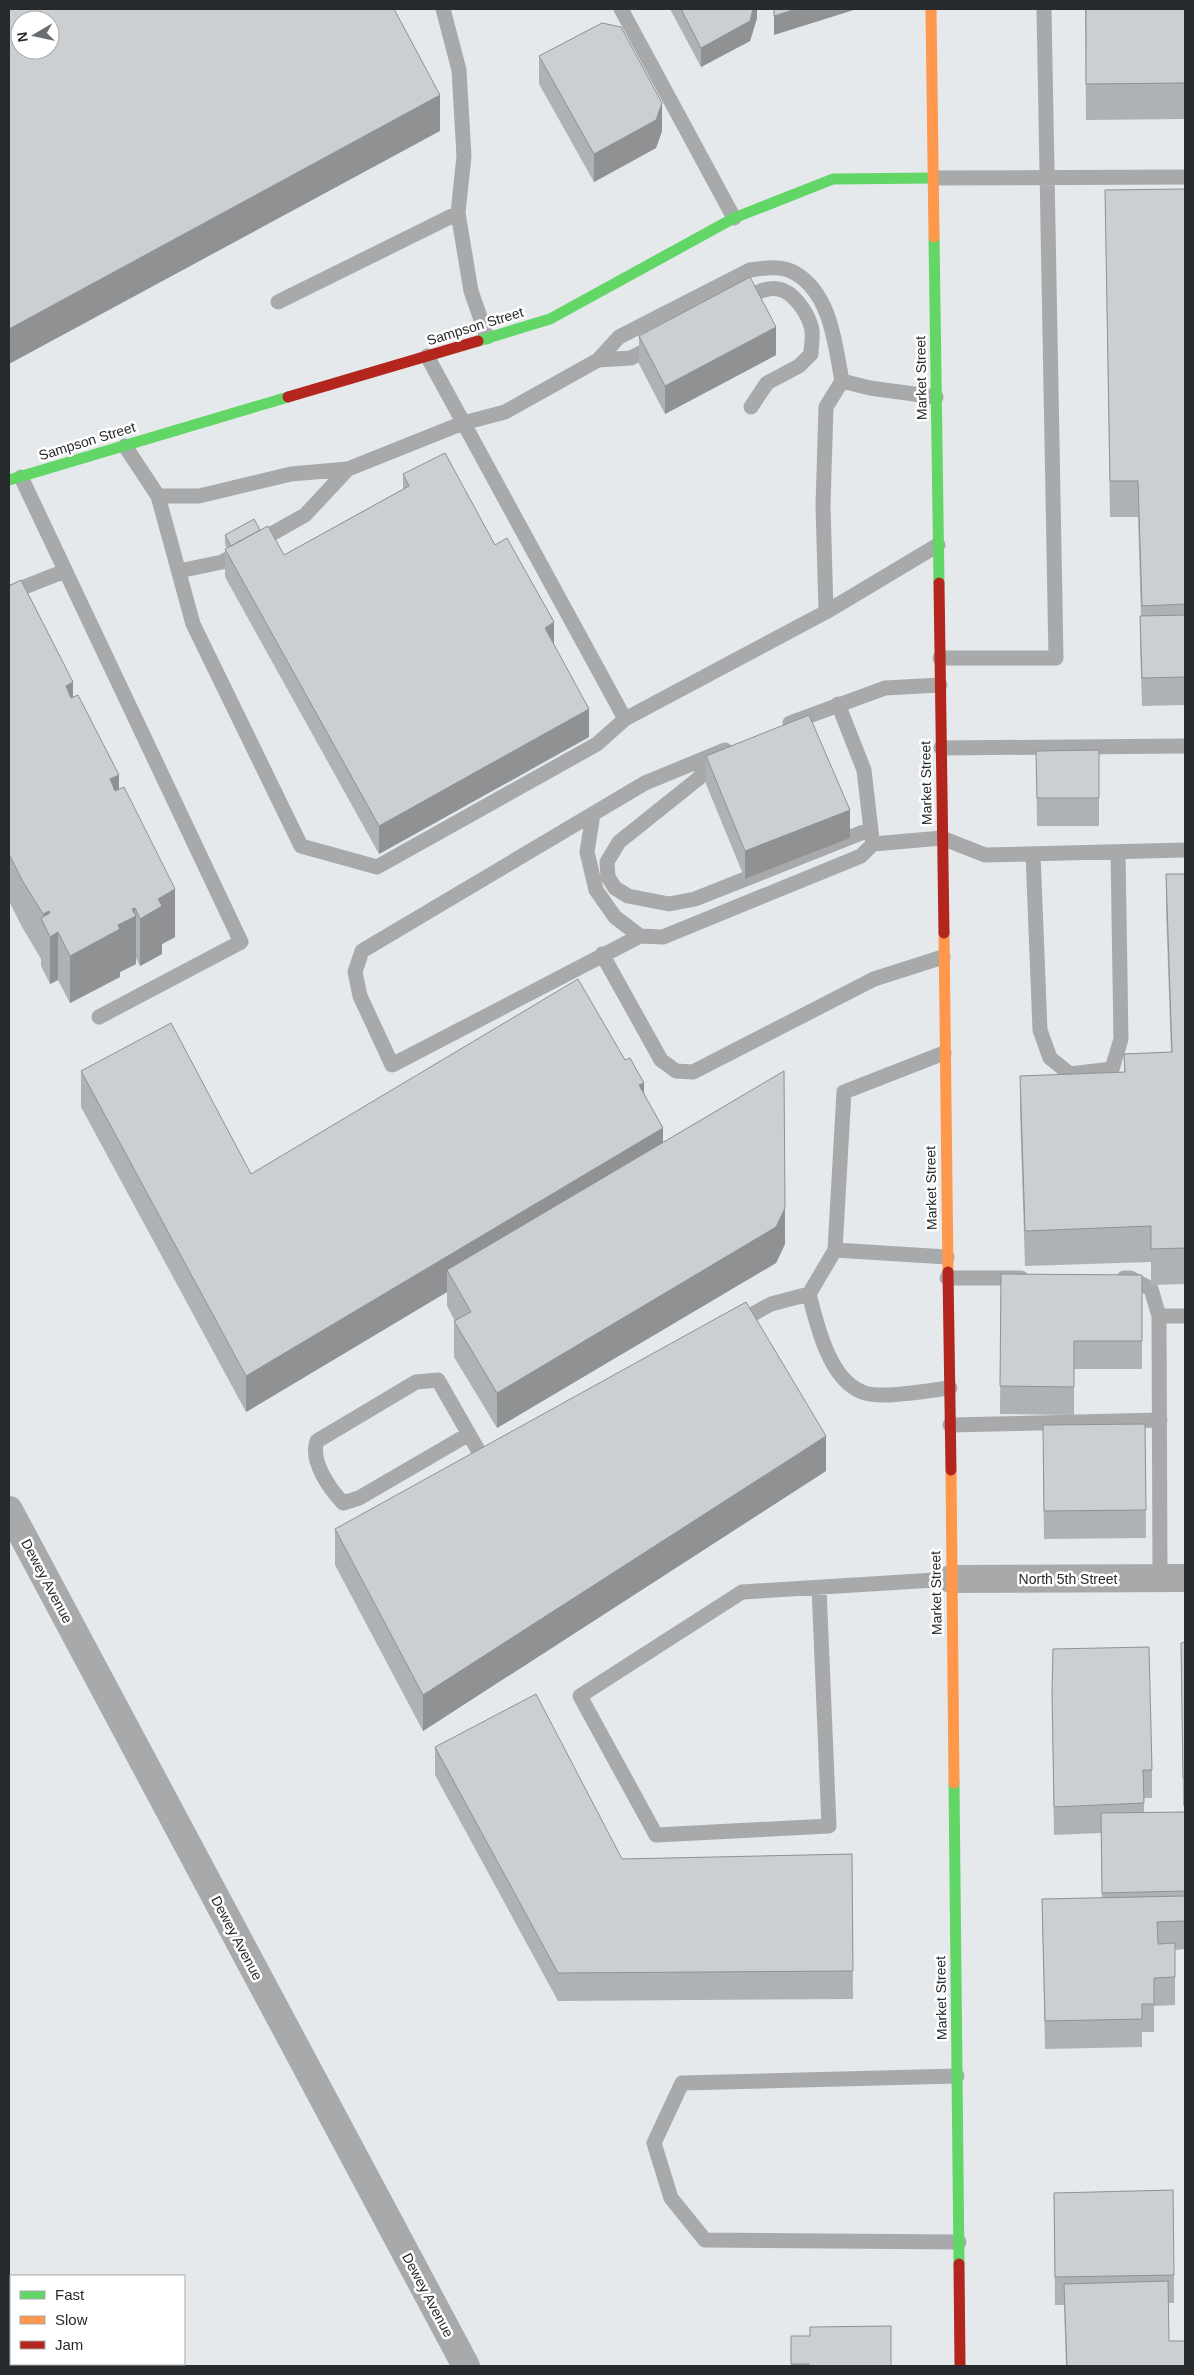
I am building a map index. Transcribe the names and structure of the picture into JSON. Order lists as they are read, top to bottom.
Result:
{
  "streets": {
    "main road": ["Sampson Street", "Market Street"],
    "street": ["North 5th Street", "Dewey Avenue"]
  },
  "crossings": [
    ["Sampson Street", "Market Street"],
    ["Market Street", "North 5th Street"]
  ],
  "legend": ["Fast", "Slow", "Jam"],
  "north": "left"
}
